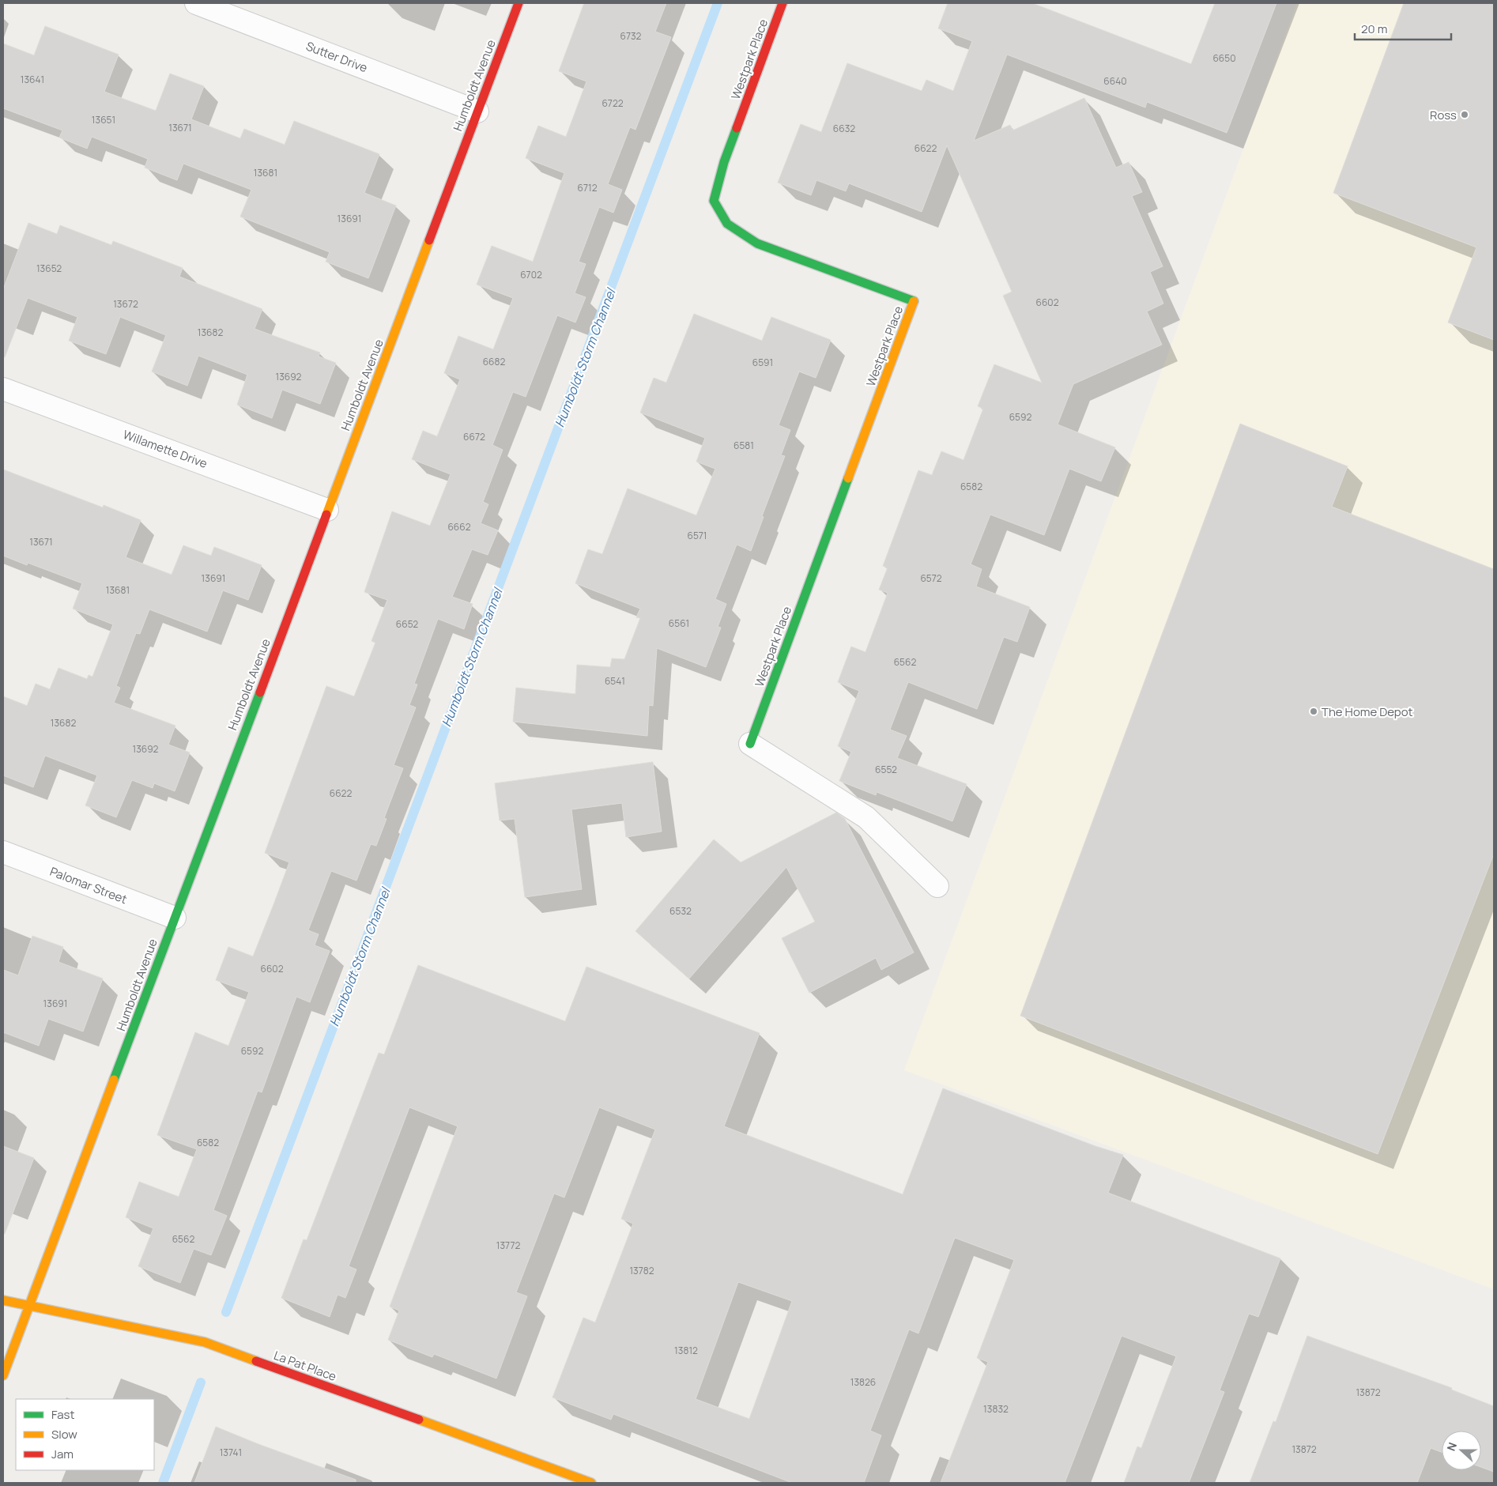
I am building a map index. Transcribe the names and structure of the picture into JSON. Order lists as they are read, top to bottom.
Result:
{
  "streets": {
    "street": [
      "Sutter Drive",
      "Westpark Place",
      "Humboldt Avenue",
      "Willamette Drive",
      "Palomar Street",
      "La Pat Place"
    ]
  },
  "crossings": [
    ["Sutter Drive", "Humboldt Avenue"],
    ["Humboldt Avenue", "Willamette Drive"],
    ["Humboldt Avenue", "Palomar Street"],
    ["Humboldt Avenue", "La Pat Place"]
  ],
  "water": ["Humboldt Storm Channel"],
  "places": ["Ross", "The Home Depot"],
  "house_numbers": [
    "6732",
    "6650",
    "13641",
    "6640",
    "6722",
    "13651",
    "13671",
    "6632",
    "6622",
    "13681",
    "6712",
    "13691",
    "13652",
    "6702",
    "6602",
    "13672",
    "13682",
    "6682",
    "6591",
    "13692",
    "6592",
    "6672",
    "6581",
    "6582",
    "6662",
    "6571",
    "13671",
    "13691",
    "6572",
    "13681",
    "6561",
    "6652",
    "6562",
    "6541",
    "13682",
    "13692",
    "6552",
    "6622",
    "6532",
    "6602",
    "13691",
    "6592",
    "6582",
    "6562",
    "13772",
    "13782",
    "13812",
    "13826",
    "13872",
    "13832",
    "13872",
    "13741"
  ],
  "legend": ["Fast", "Slow", "Jam"],
  "scale_bar": "20 m",
  "north": "left"
}
